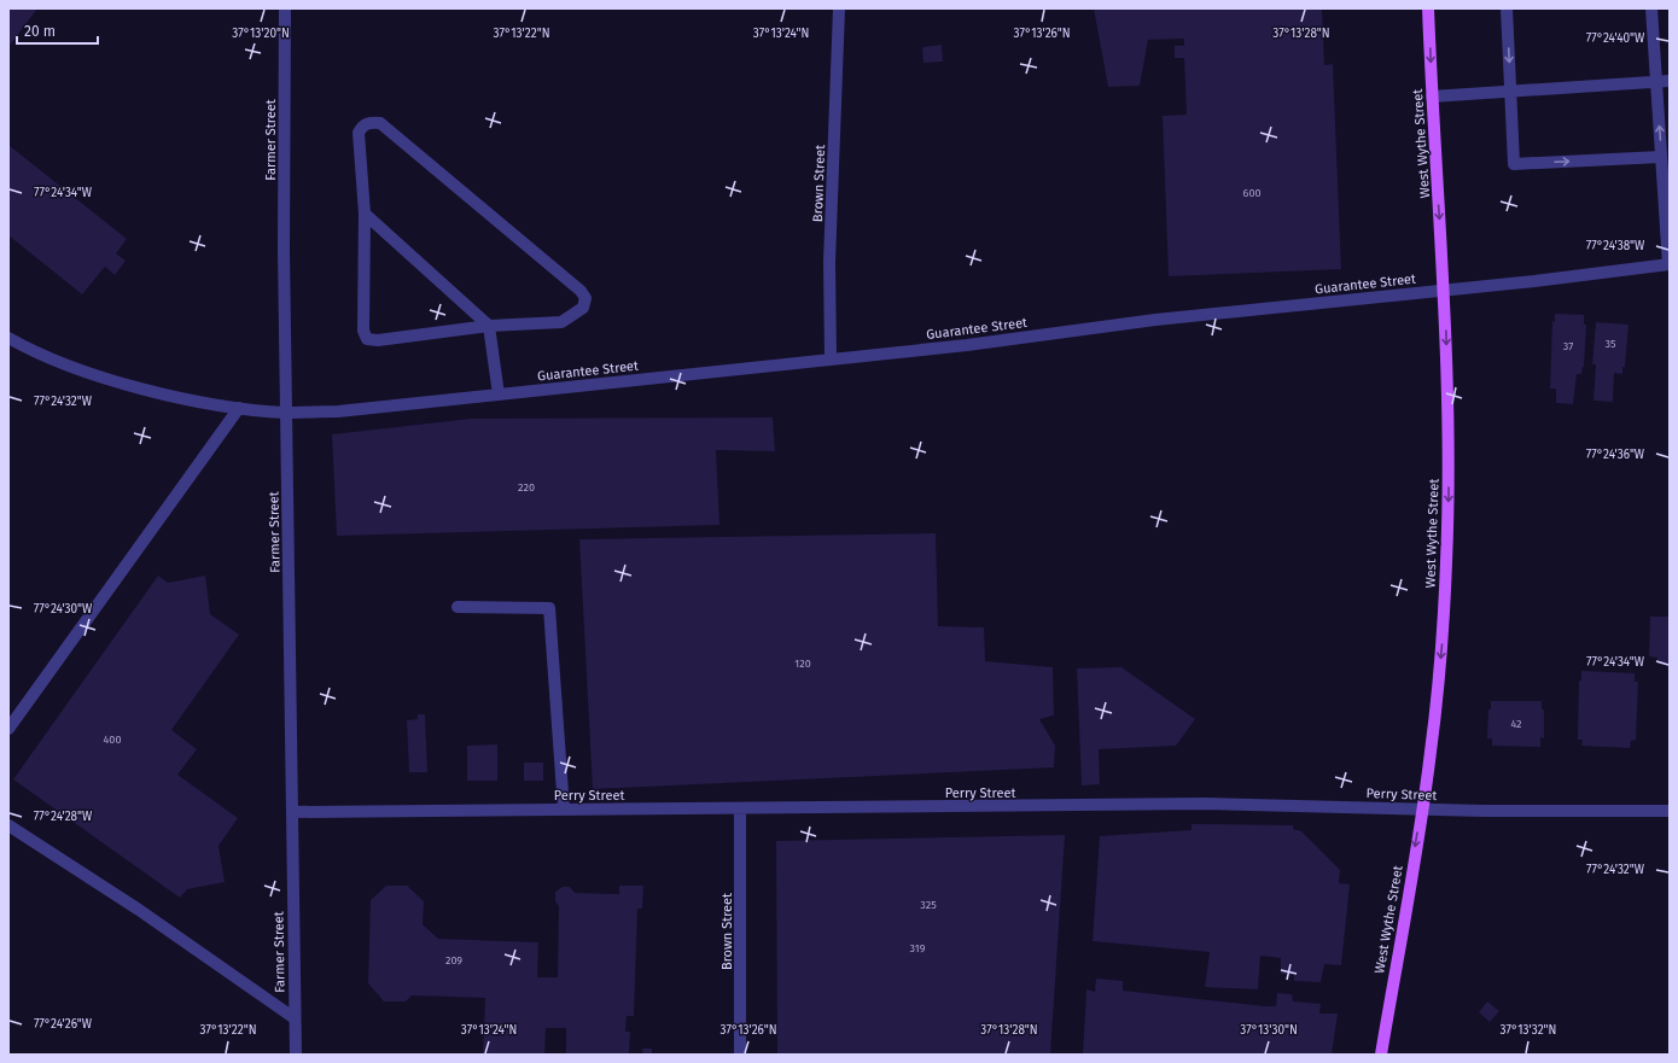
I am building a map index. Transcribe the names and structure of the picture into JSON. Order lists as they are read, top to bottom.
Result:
{
  "streets": {
    "main road": ["West Wythe Street"],
    "street": [
      "Farmer Street",
      "Brown Street",
      "Guarantee Street",
      "Perry Street"
    ]
  },
  "crossings": [
    ["Farmer Street", "Guarantee Street"],
    ["Farmer Street", "Perry Street"],
    ["West Wythe Street", "Guarantee Street"],
    ["West Wythe Street", "Perry Street"],
    ["Brown Street", "Guarantee Street"],
    ["Brown Street", "Perry Street"]
  ],
  "one_way": ["West Wythe Street"],
  "house_numbers": [
    "600",
    "35",
    "37",
    "220",
    "120",
    "42",
    "400",
    "325",
    "319",
    "209"
  ],
  "scale_bar": "20 m",
  "coordinates": [
    "37°13'20\"N",
    "37°13'22\"N",
    "37°13'24\"N",
    "37°13'26\"N",
    "37°13'28\"N",
    "77°24'40\"W",
    "77°24'34\"W",
    "77°24'38\"W",
    "77°24'32\"W",
    "77°24'36\"W",
    "77°24'30\"W",
    "77°24'28\"W",
    "77°24'26\"W",
    "37°13'30\"N",
    "37°13'32\"N"
  ]
}
